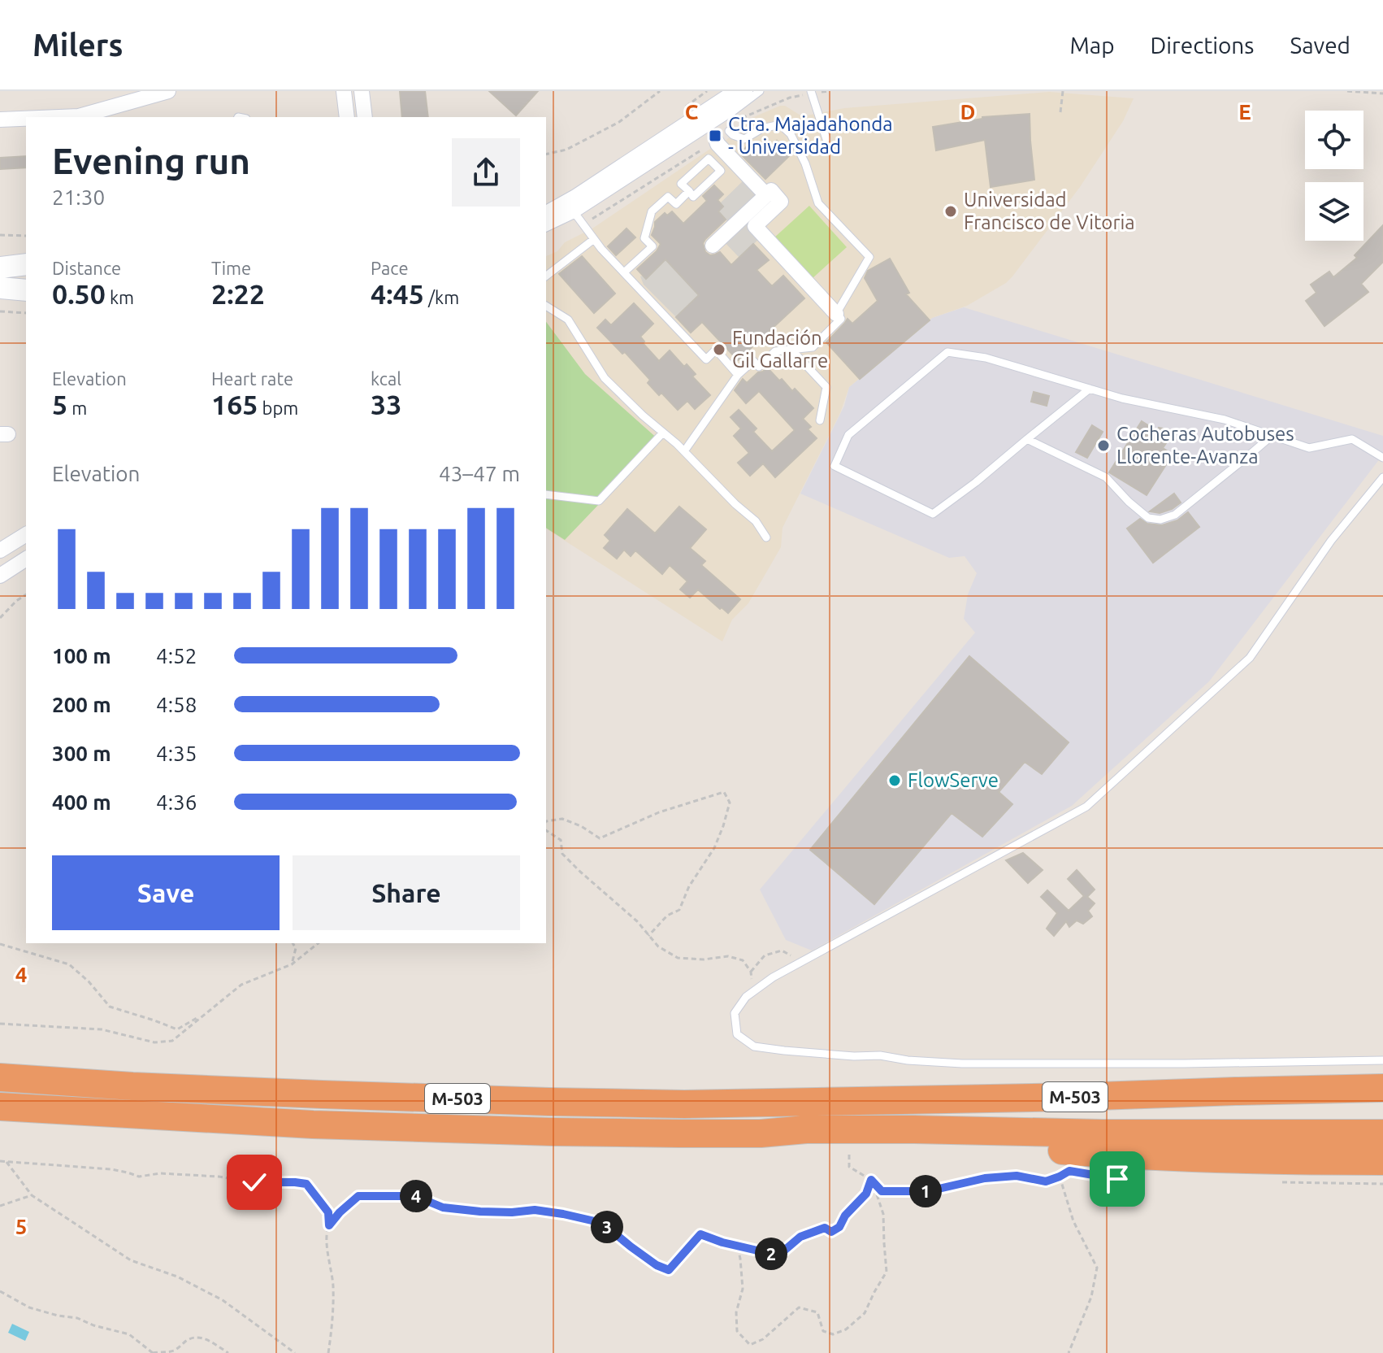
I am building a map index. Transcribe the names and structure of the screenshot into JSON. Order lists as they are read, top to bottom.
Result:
{
  "streets": {
    "highway": ["M-503"]
  },
  "places": {
    "transit": ["Ctra. Majadahonda - Universidad"],
    "other": [
      "Universidad Francisco de Vitoria",
      "Fundación Gil Gallarre",
      "Cocheras Autobuses Llorente-Avanza",
      "FlowServe"
    ]
  },
  "page": {
    "header": "Milers",
    "nav": ["Map", "Directions", "Saved"],
    "heading": ["Evening run", "21:30"],
    "stats": [
      ["Distance", "0.50 km"],
      ["Time", "2:22"],
      ["Pace", "4:45 /km"],
      ["Elevation", "5 m"],
      ["Heart rate", "165 bpm"],
      ["kcal", "33"]
    ],
    "chart": ["Elevation", "43–47 m"],
    "list": [
      {
        "name": "100 m",
        "note": "4:52"
      },
      {
        "name": "200 m",
        "note": "4:58"
      },
      {
        "name": "300 m",
        "note": "4:35"
      },
      {
        "name": "400 m",
        "note": "4:36"
      }
    ],
    "buttons": ["Save", "Share"],
    "pins": [
      "1",
      "4",
      "3",
      "2"
    ]
  },
  "grid": {
    "columns": ["C", "D", "E"],
    "rows": ["4", "5"]
  }
}
